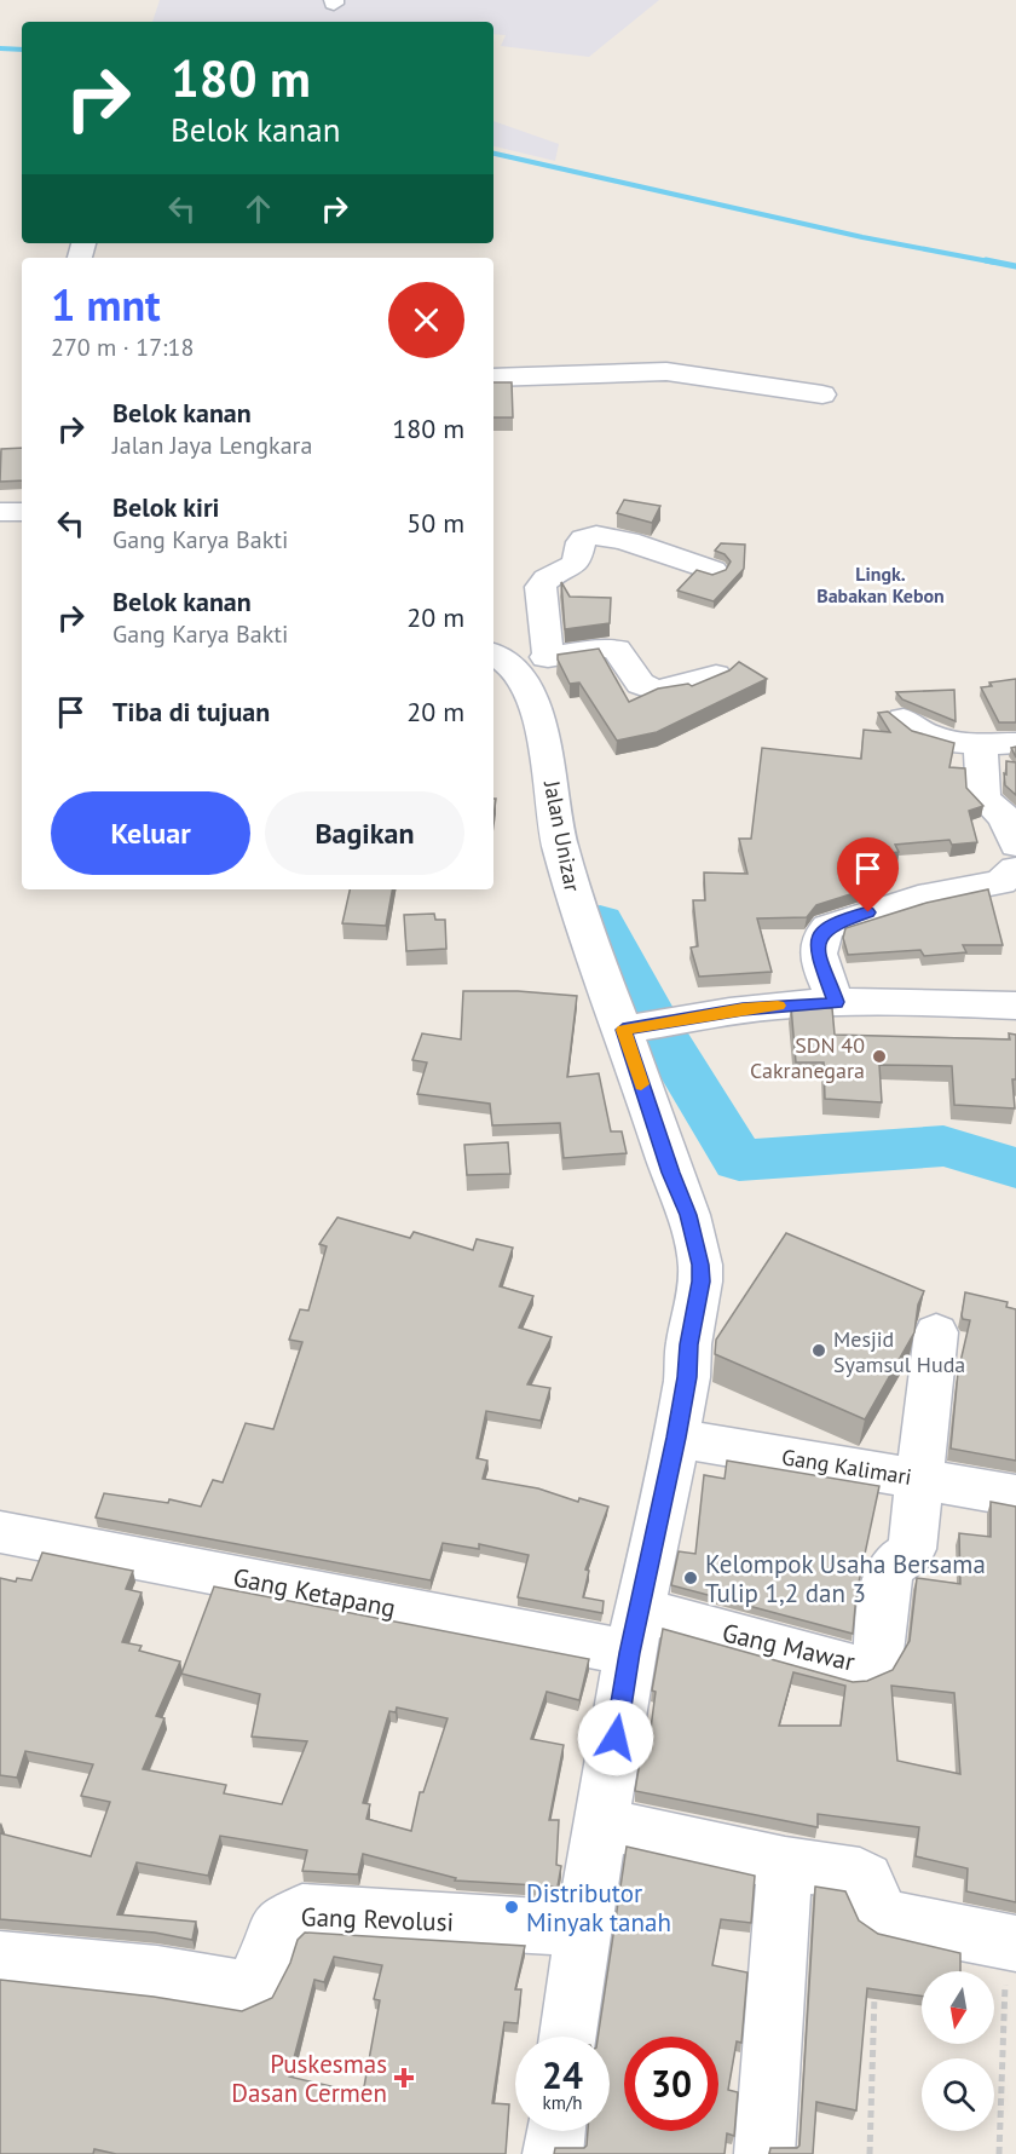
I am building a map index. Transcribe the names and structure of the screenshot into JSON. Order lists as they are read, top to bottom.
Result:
{
  "streets": {
    "street": [
      "Jalan Unizar",
      "Gang Kalimari",
      "Gang Ketapang",
      "Gang Mawar",
      "Gang Revolusi"
    ]
  },
  "crossings": [
    ["Jalan Unizar", "Gang Kalimari"],
    ["Jalan Unizar", "Gang Ketapang"],
    ["Jalan Unizar", "Gang Mawar"],
    ["Jalan Unizar", "Gang Revolusi"],
    ["Gang Kalimari", "Gang Mawar"],
    ["Gang Ketapang", "Gang Mawar"]
  ],
  "districts": ["Lingk. Babakan Kebon"],
  "places": {
    "other": [
      "SDN 40 Cakranegara",
      "Mesjid Syamsul Huda",
      "Kelompok Usaha Bersama Tulip 1,2 dan 3",
      "Distributor Minyak tanah"
    ],
    "health": ["Puskesmas Dasan Cermen"]
  },
  "north": "bottom",
  "page": {
    "turn": ["180 m", "Belok kanan"],
    "heading": ["1 mnt", "270 m · 17:18"],
    "list": [
      {
        "name": "Belok kanan",
        "note": "Jalan Jaya Lengkara",
        "value": "180 m"
      },
      {
        "name": "Belok kiri",
        "note": "Gang Karya Bakti",
        "value": "50 m"
      },
      {
        "name": "Belok kanan",
        "note": "Gang Karya Bakti",
        "value": "20 m"
      },
      {
        "name": "Tiba di tujuan",
        "value": "20 m"
      }
    ],
    "buttons": ["Keluar", "Bagikan"],
    "speed": "24 km/h",
    "limit": "30"
  }
}
